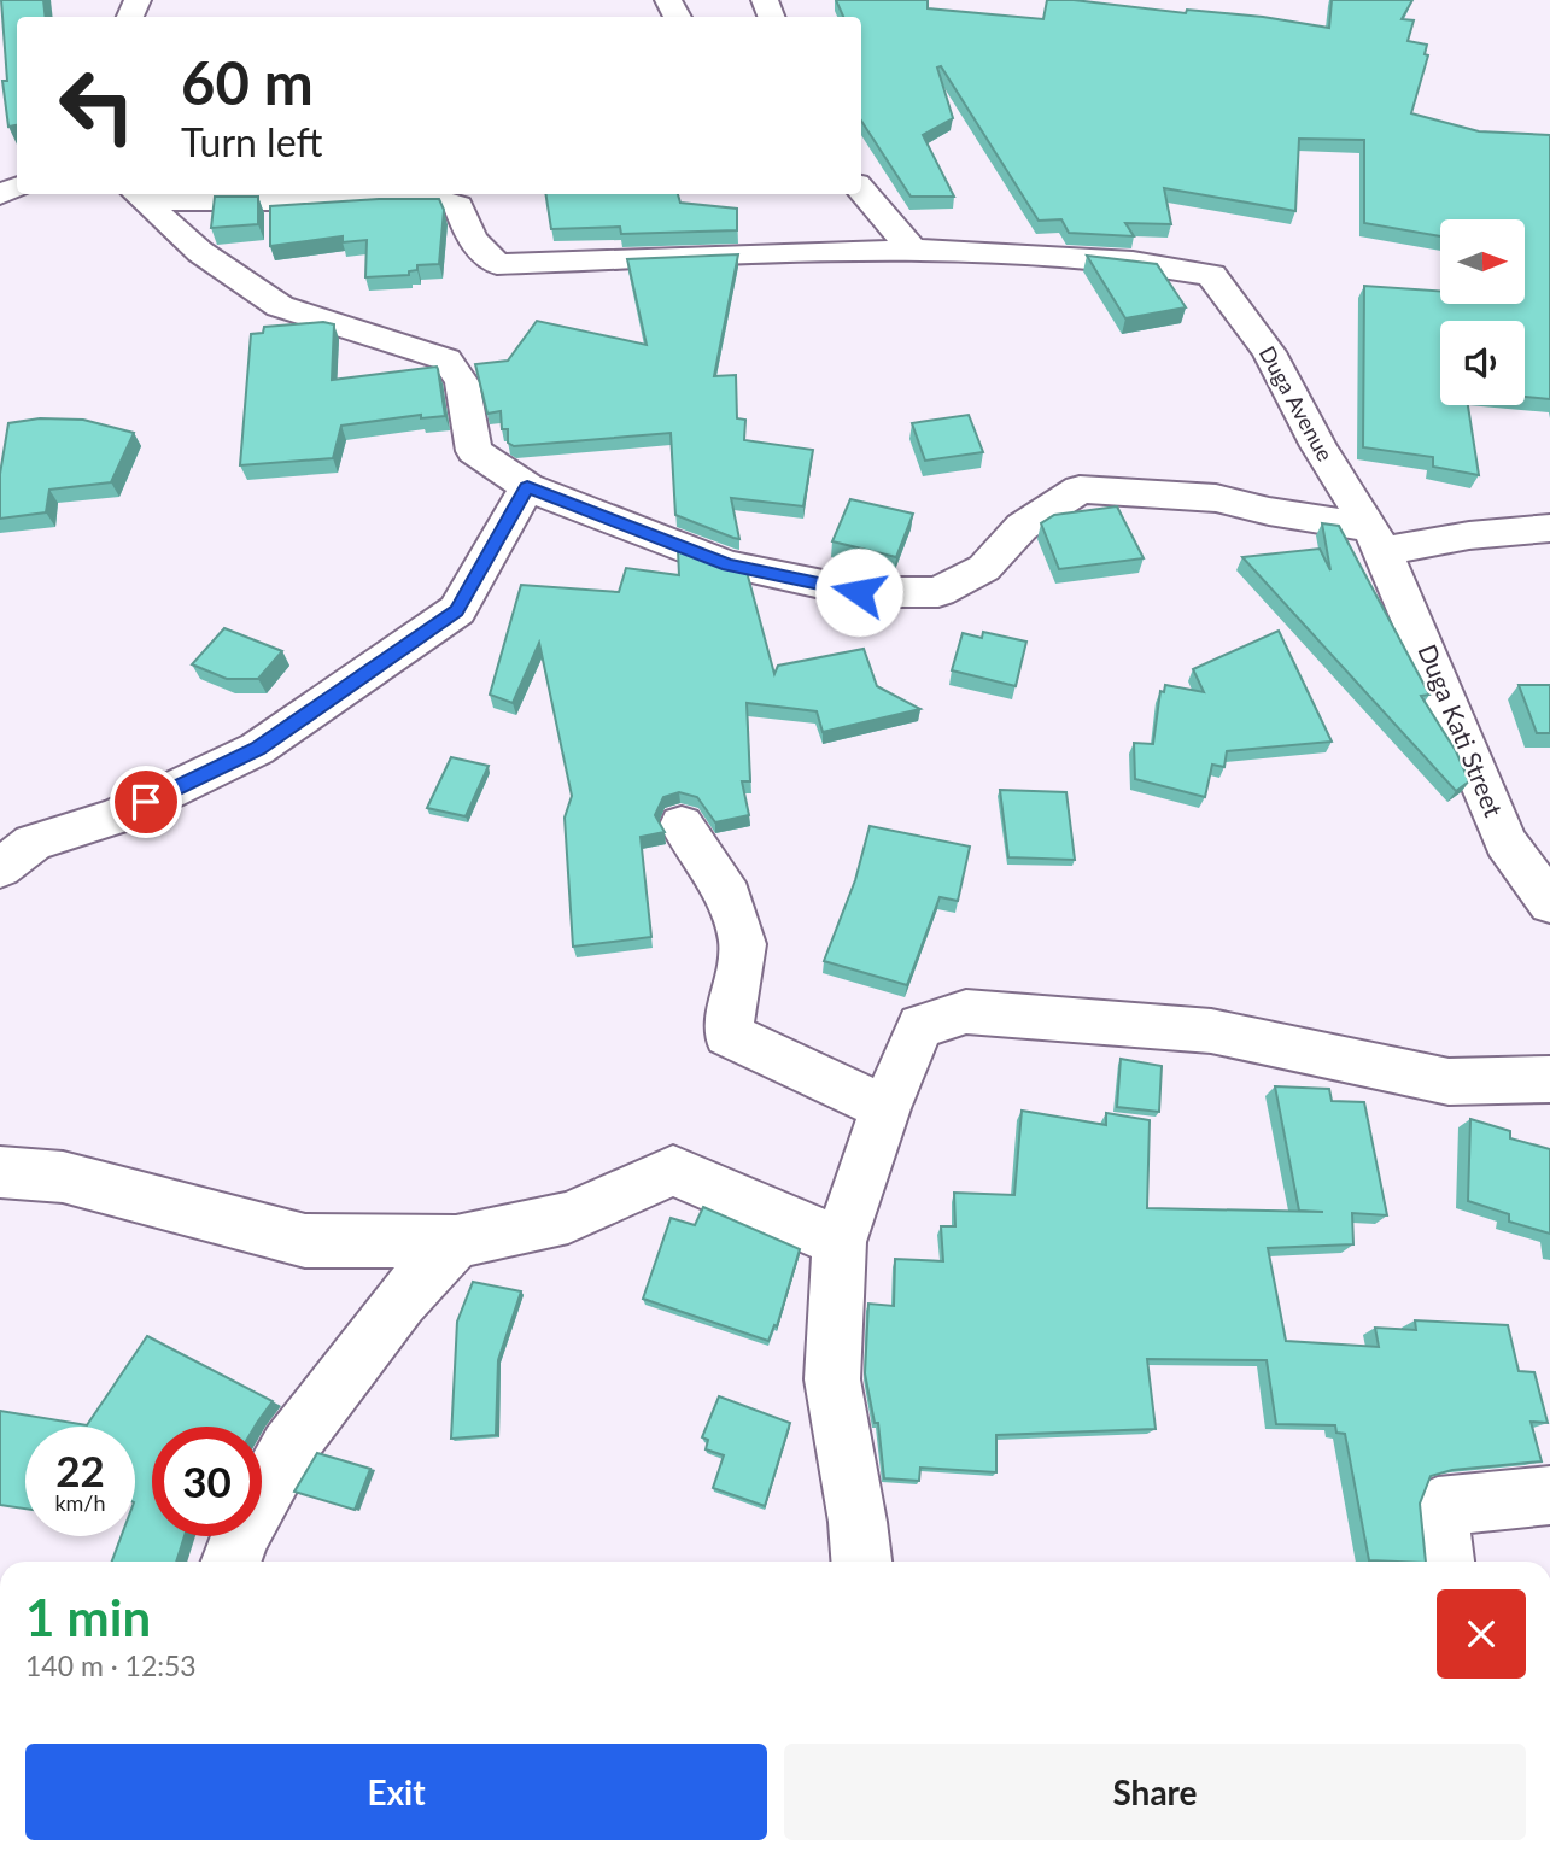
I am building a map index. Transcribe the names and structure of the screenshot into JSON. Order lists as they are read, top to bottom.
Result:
{
  "streets": {
    "street": ["Duga Avenue", "Duga Kati Street"]
  },
  "crossings": [
    ["Duga Avenue", "Duga Kati Street"]
  ],
  "north": "right",
  "page": {
    "turn": ["60 m", "Turn left"],
    "speed": "22 km/h",
    "limit": "30",
    "heading": ["1 min", "140 m · 12:53"],
    "buttons": ["Exit", "Share"]
  }
}
